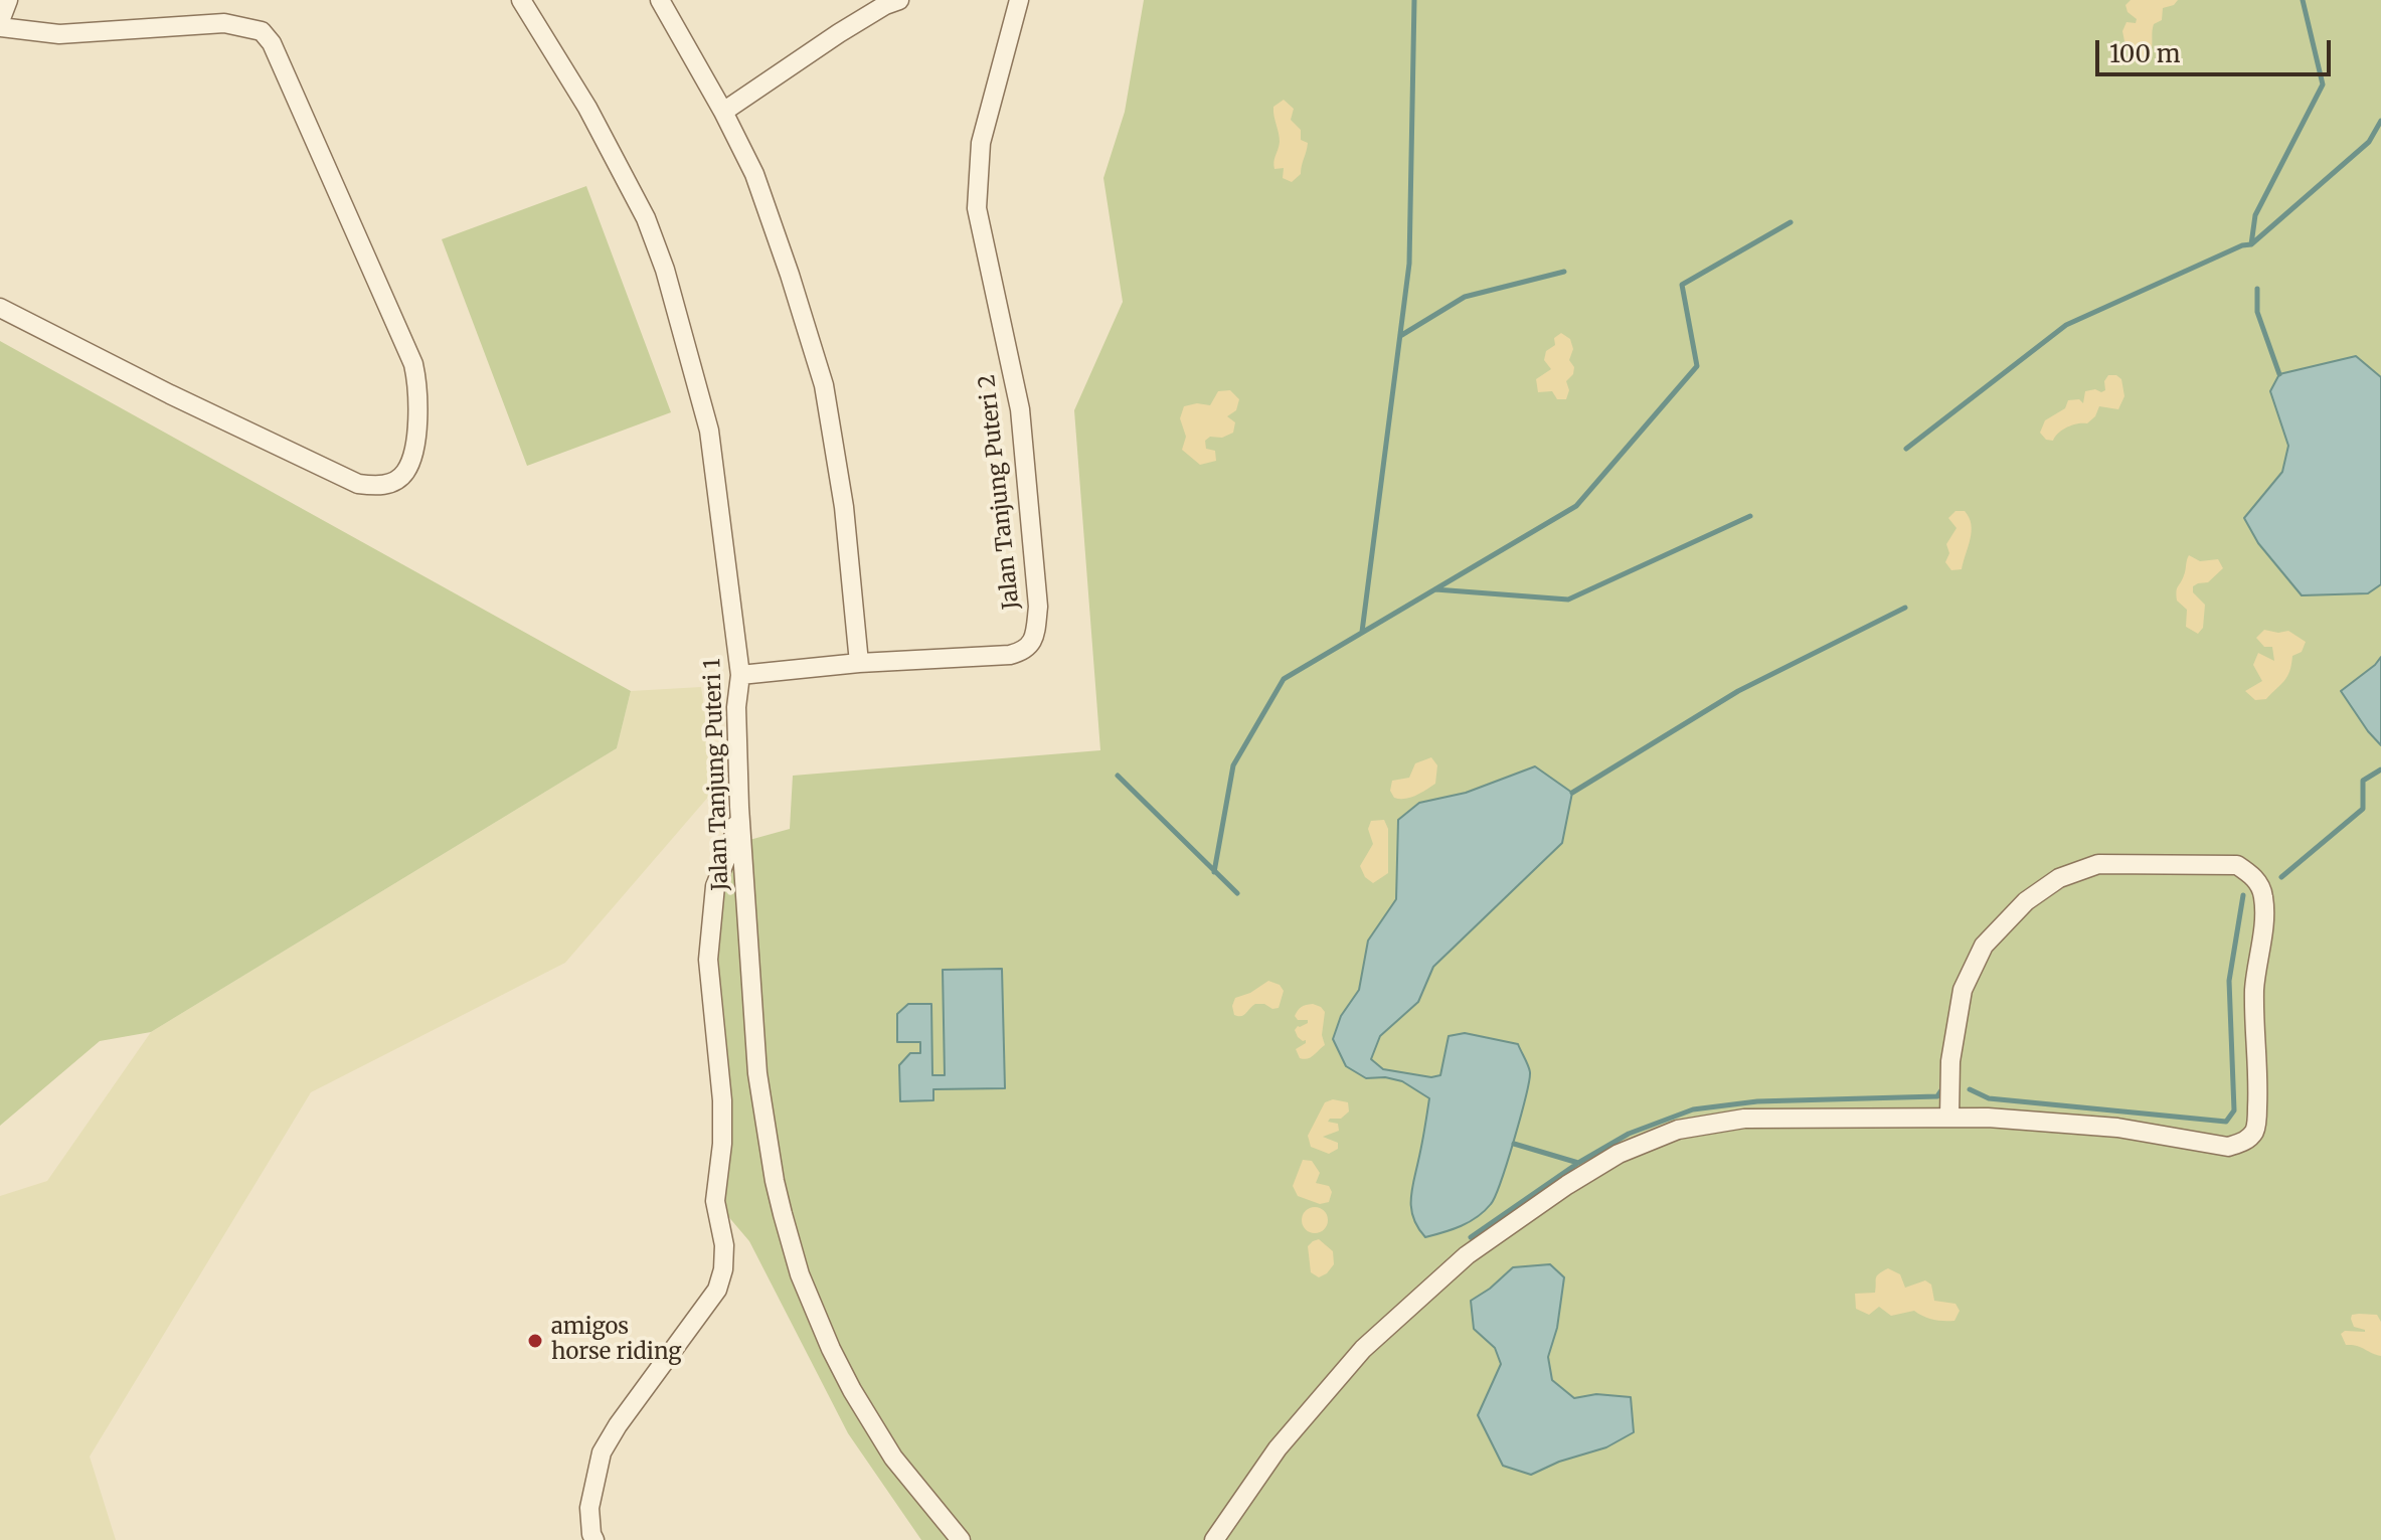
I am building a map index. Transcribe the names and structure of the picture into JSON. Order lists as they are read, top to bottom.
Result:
{
  "streets": {
    "street": ["Jalan Tanjung Puteri 2", "Jalan Tanjung Puteri 1"]
  },
  "crossings": [
    ["Jalan Tanjung Puteri 2", "Jalan Tanjung Puteri 1"]
  ],
  "places": ["amigos horse riding"],
  "scale_bar": "100 m"
}
